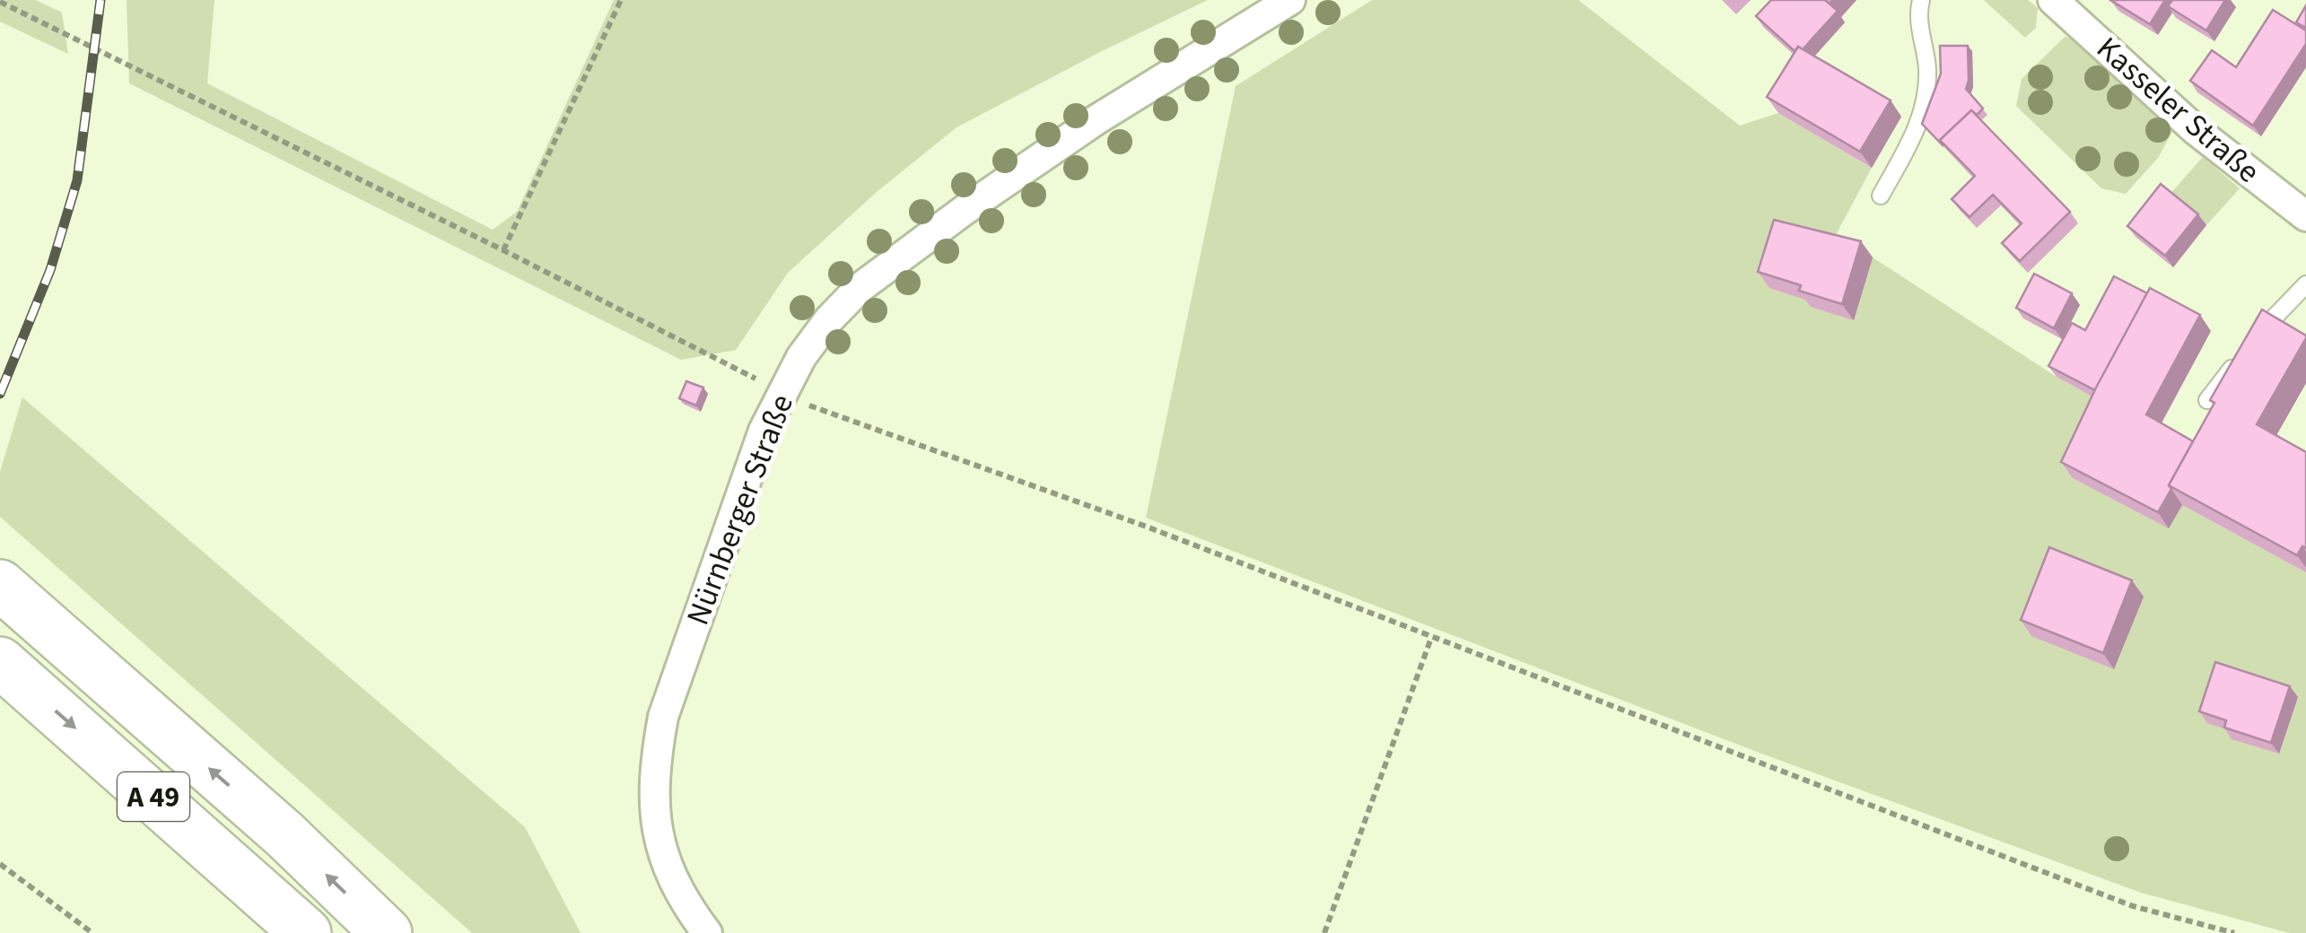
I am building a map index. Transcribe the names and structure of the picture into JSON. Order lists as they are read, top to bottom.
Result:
{
  "streets": {
    "highway": ["A 49"],
    "street": ["Kasseler Straße", "Nürnberger Straße"]
  }
}
